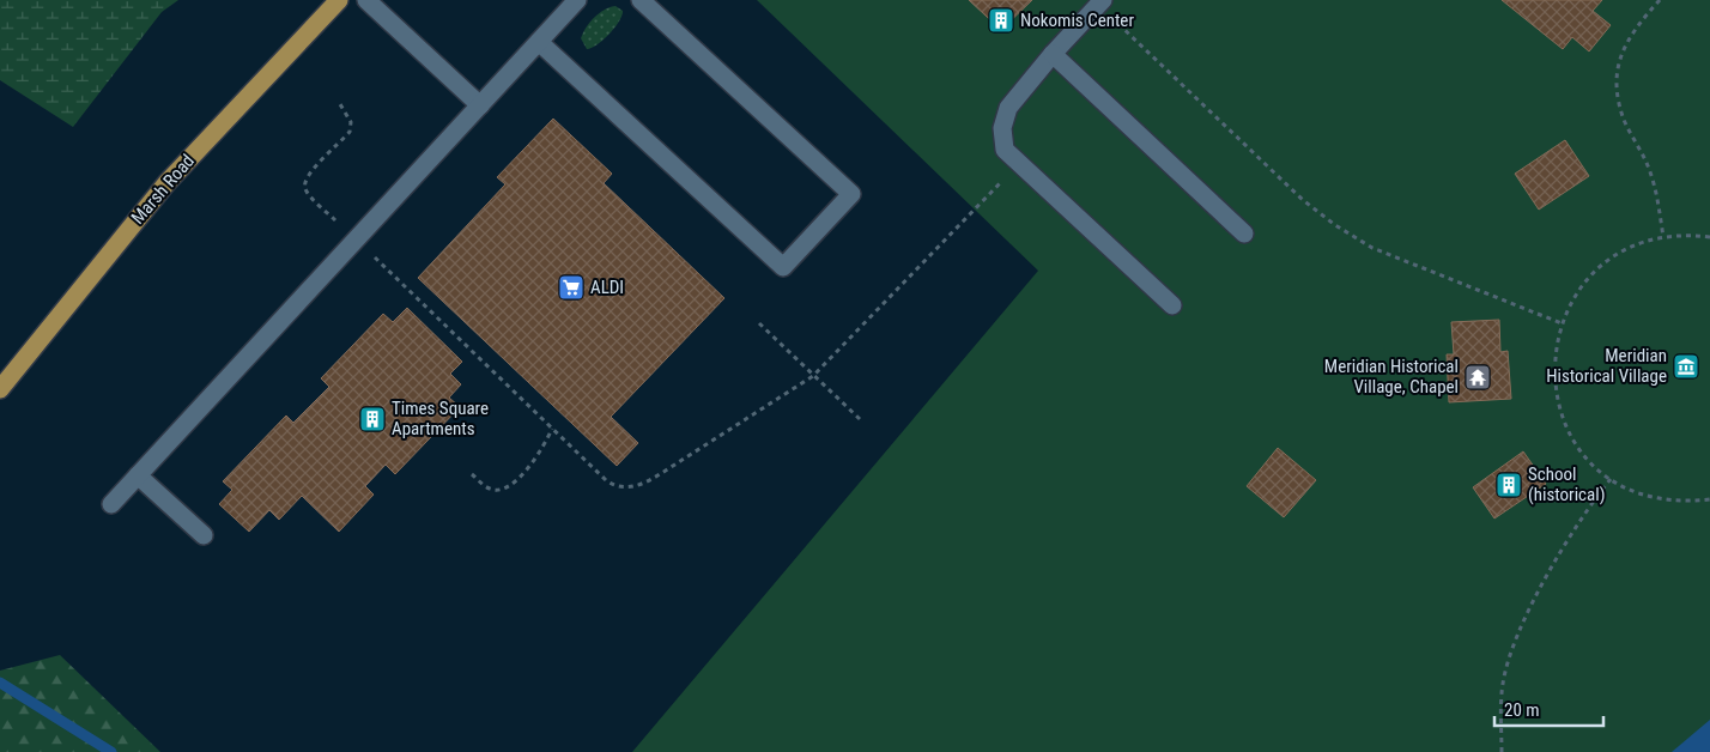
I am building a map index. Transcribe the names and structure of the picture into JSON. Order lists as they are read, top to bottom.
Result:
{
  "streets": {
    "main road": ["Marsh Road"]
  },
  "places": {
    "building": ["Nokomis Center", "Times Square Apartments", "School (historical)"],
    "supermarket": ["ALDI"],
    "museum": ["Meridian Historical Village"],
    "temple": ["Meridian Historical Village, Chapel"]
  },
  "scale_bar": "20 m"
}
